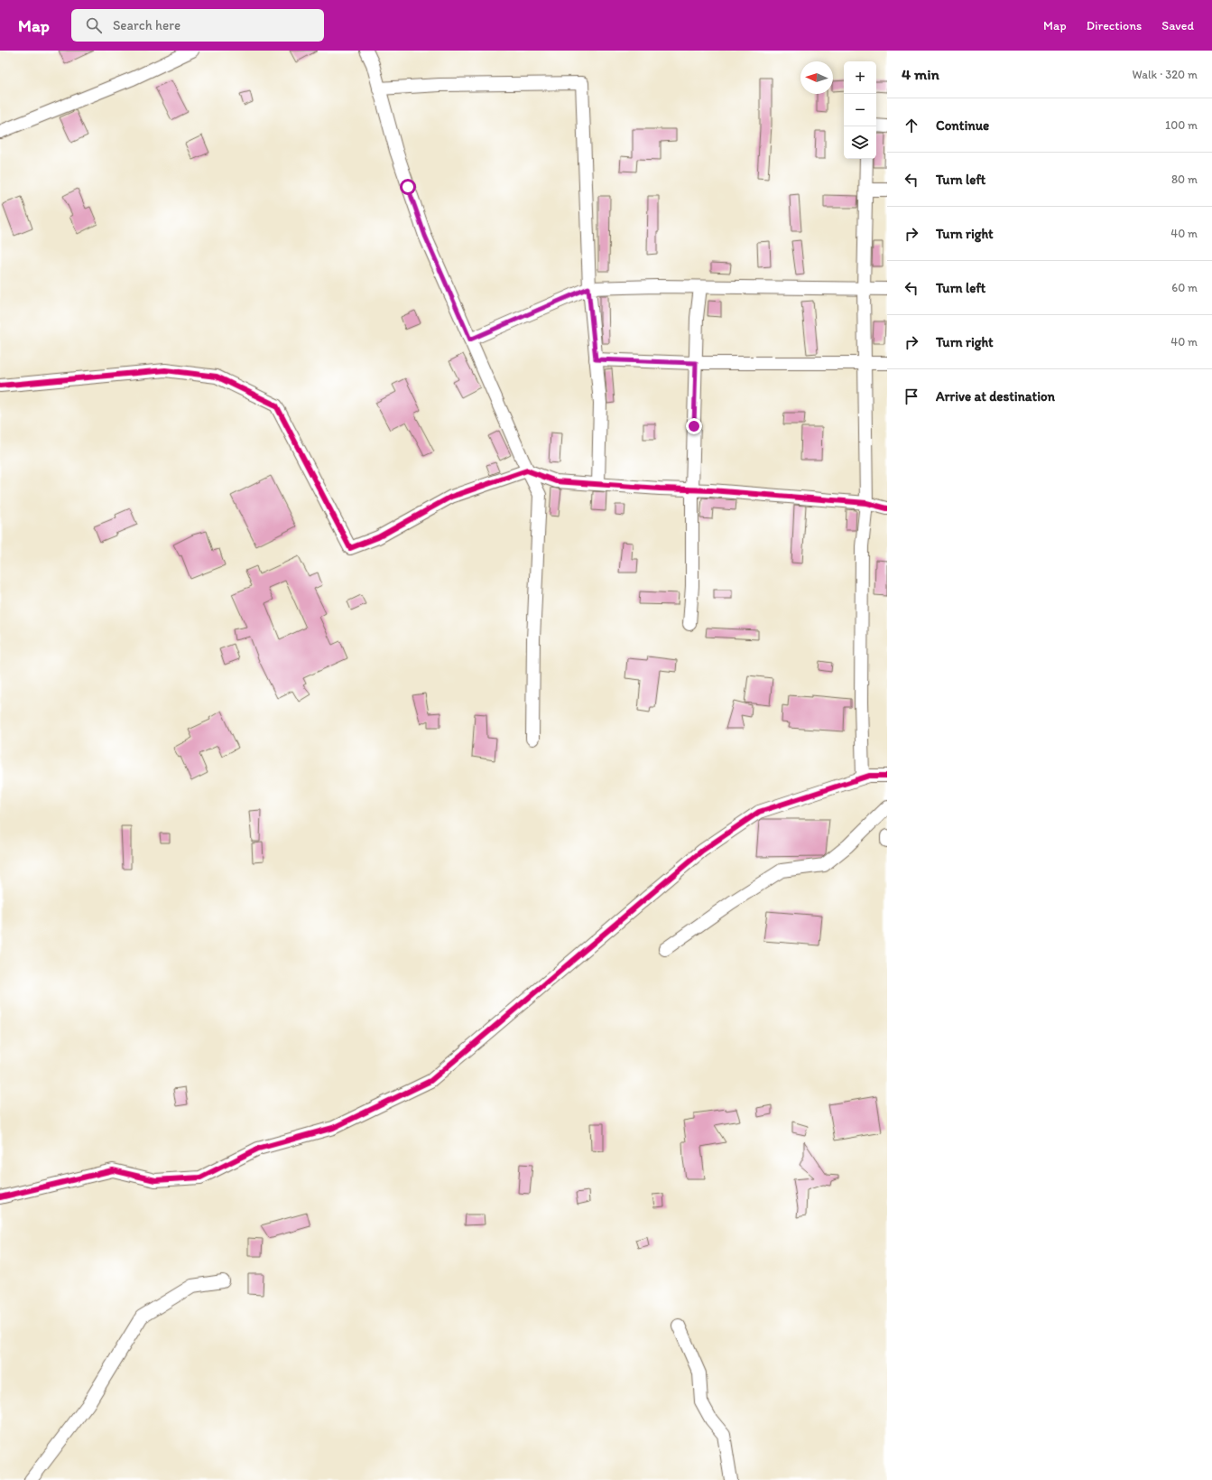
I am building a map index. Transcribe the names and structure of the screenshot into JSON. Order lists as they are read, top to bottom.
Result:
{
  "north": "left",
  "page": {
    "header": "Map",
    "search": "Search here",
    "nav": ["Map", "Directions", "Saved"],
    "heading": ["4 min", "Walk · 320 m"],
    "map_buttons": ["+", "−"],
    "list": [
      ["Continue", "100 m"],
      ["Turn left", "80 m"],
      ["Turn right", "40 m"],
      ["Turn left", "60 m"],
      ["Turn right", "40 m"],
      "Arrive at destination"
    ]
  }
}
